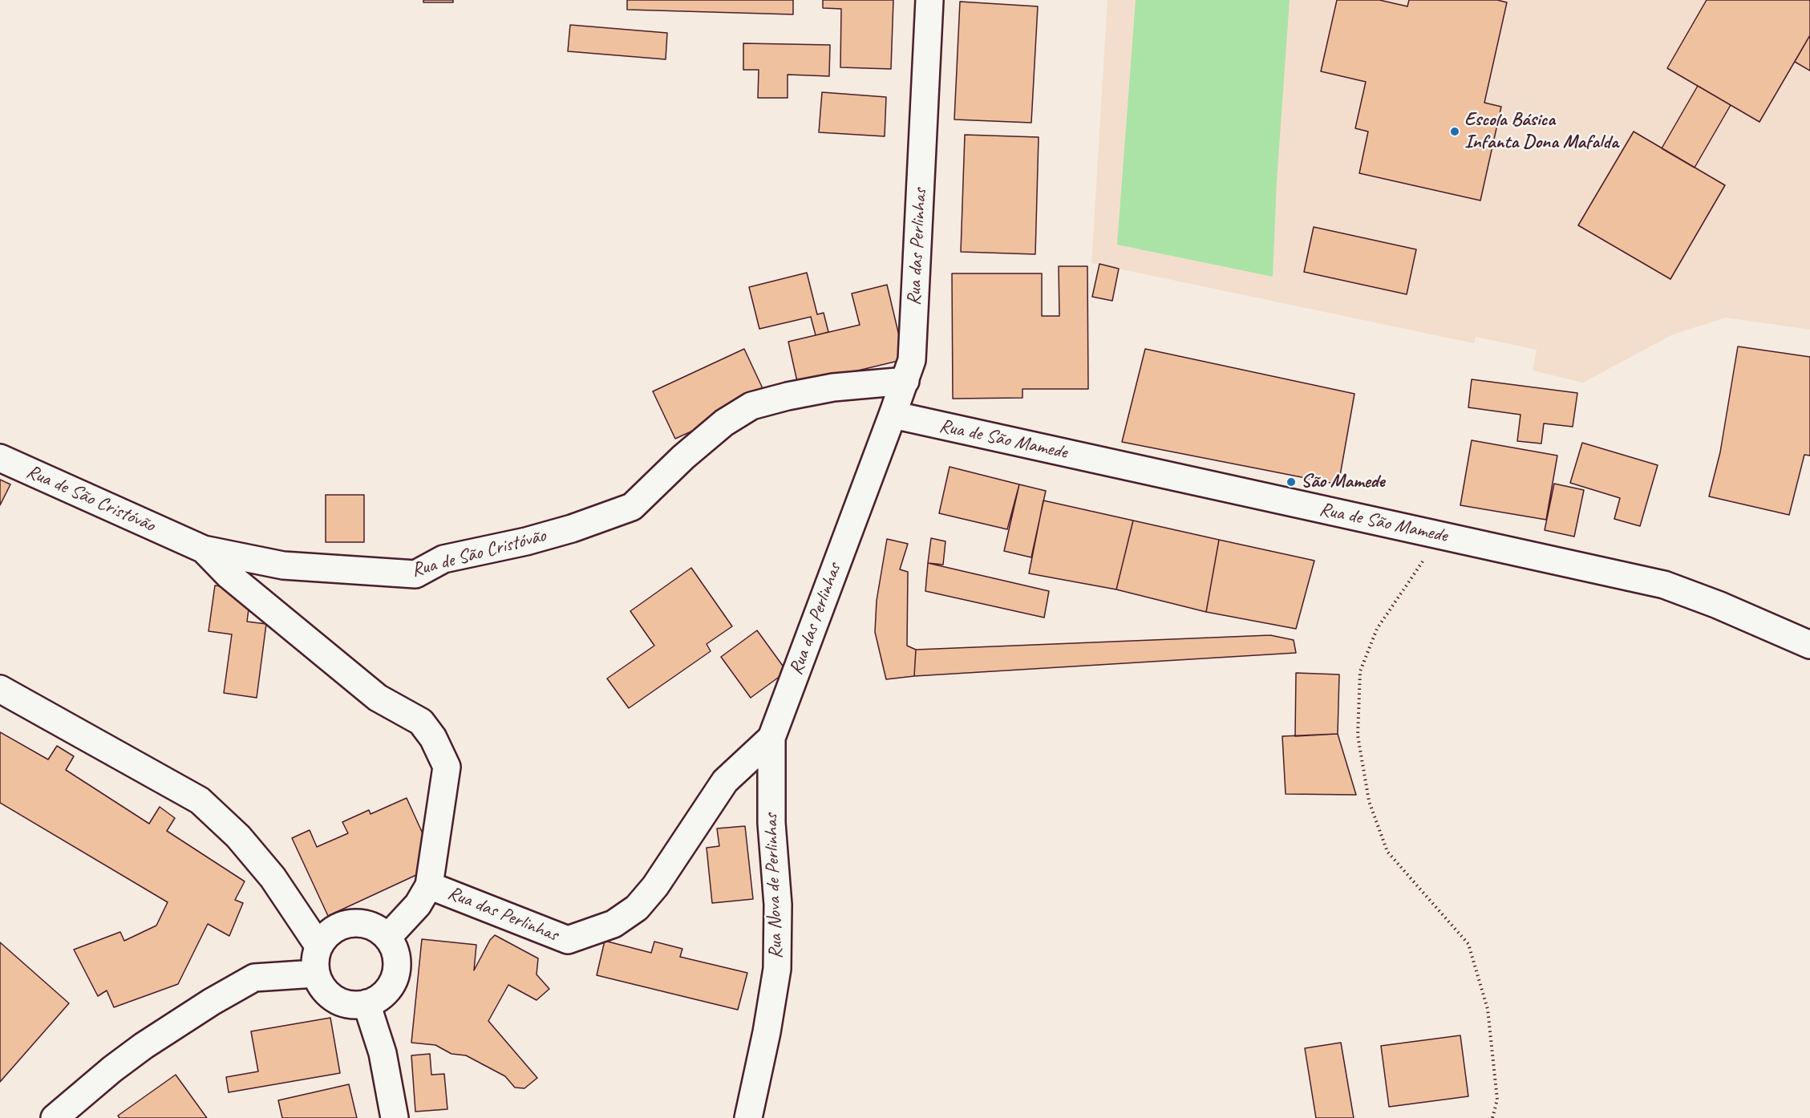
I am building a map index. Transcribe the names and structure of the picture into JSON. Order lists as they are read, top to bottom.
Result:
{
  "streets": {
    "street": [
      "Rua das Perlinhas",
      "Rua de São Mamede",
      "Rua de São Cristóvão",
      "Rua Nova de Perlinhas"
    ]
  },
  "crossings": [
    ["Rua das Perlinhas", "Rua de São Mamede"],
    ["Rua das Perlinhas", "Rua de São Cristóvão"],
    ["Rua das Perlinhas", "Rua Nova de Perlinhas"]
  ],
  "places": ["Escola Básica Infanta Dona Mafalda", "São Mamede"]
}
